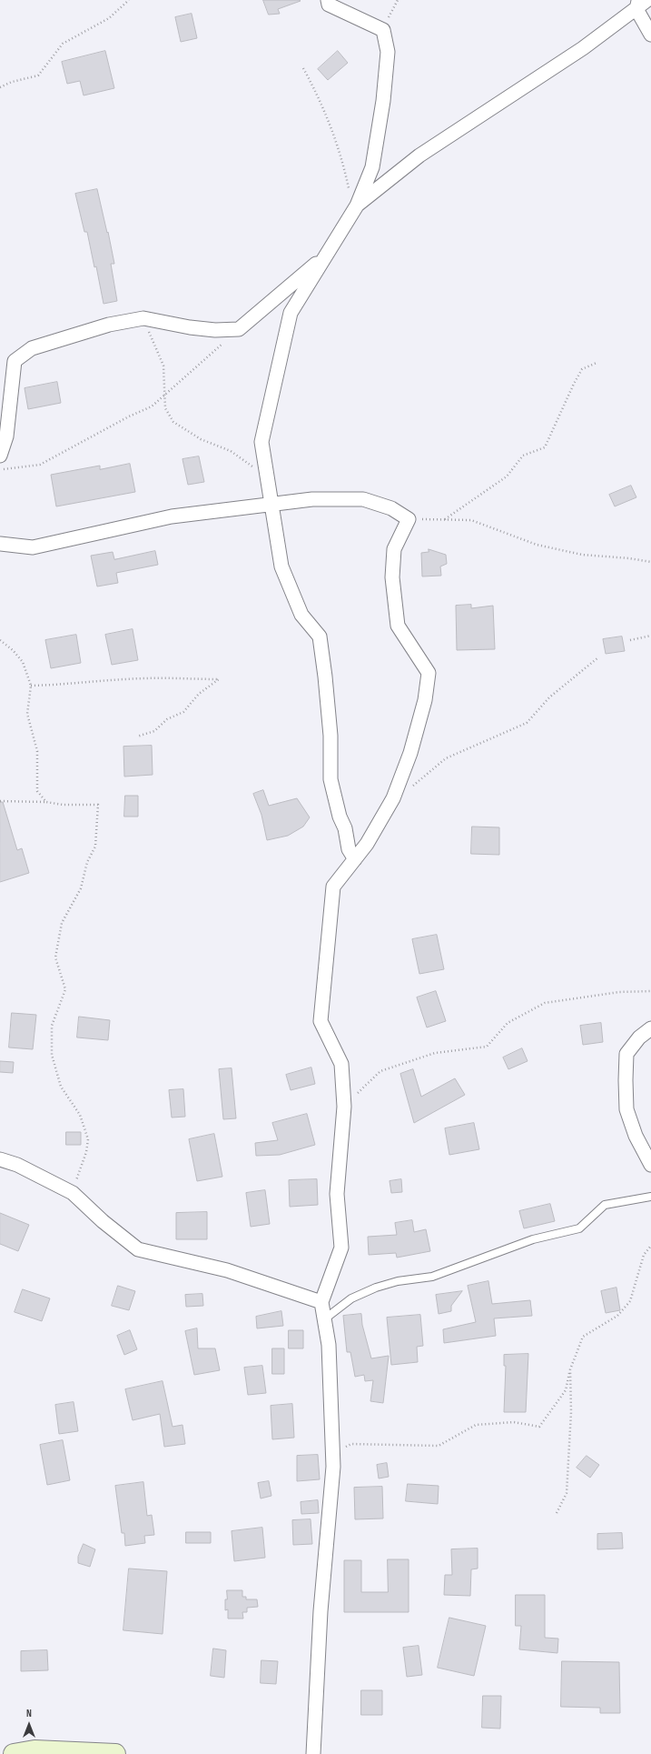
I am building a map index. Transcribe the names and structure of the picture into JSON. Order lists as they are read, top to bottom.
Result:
{
  "north": "top"
}
